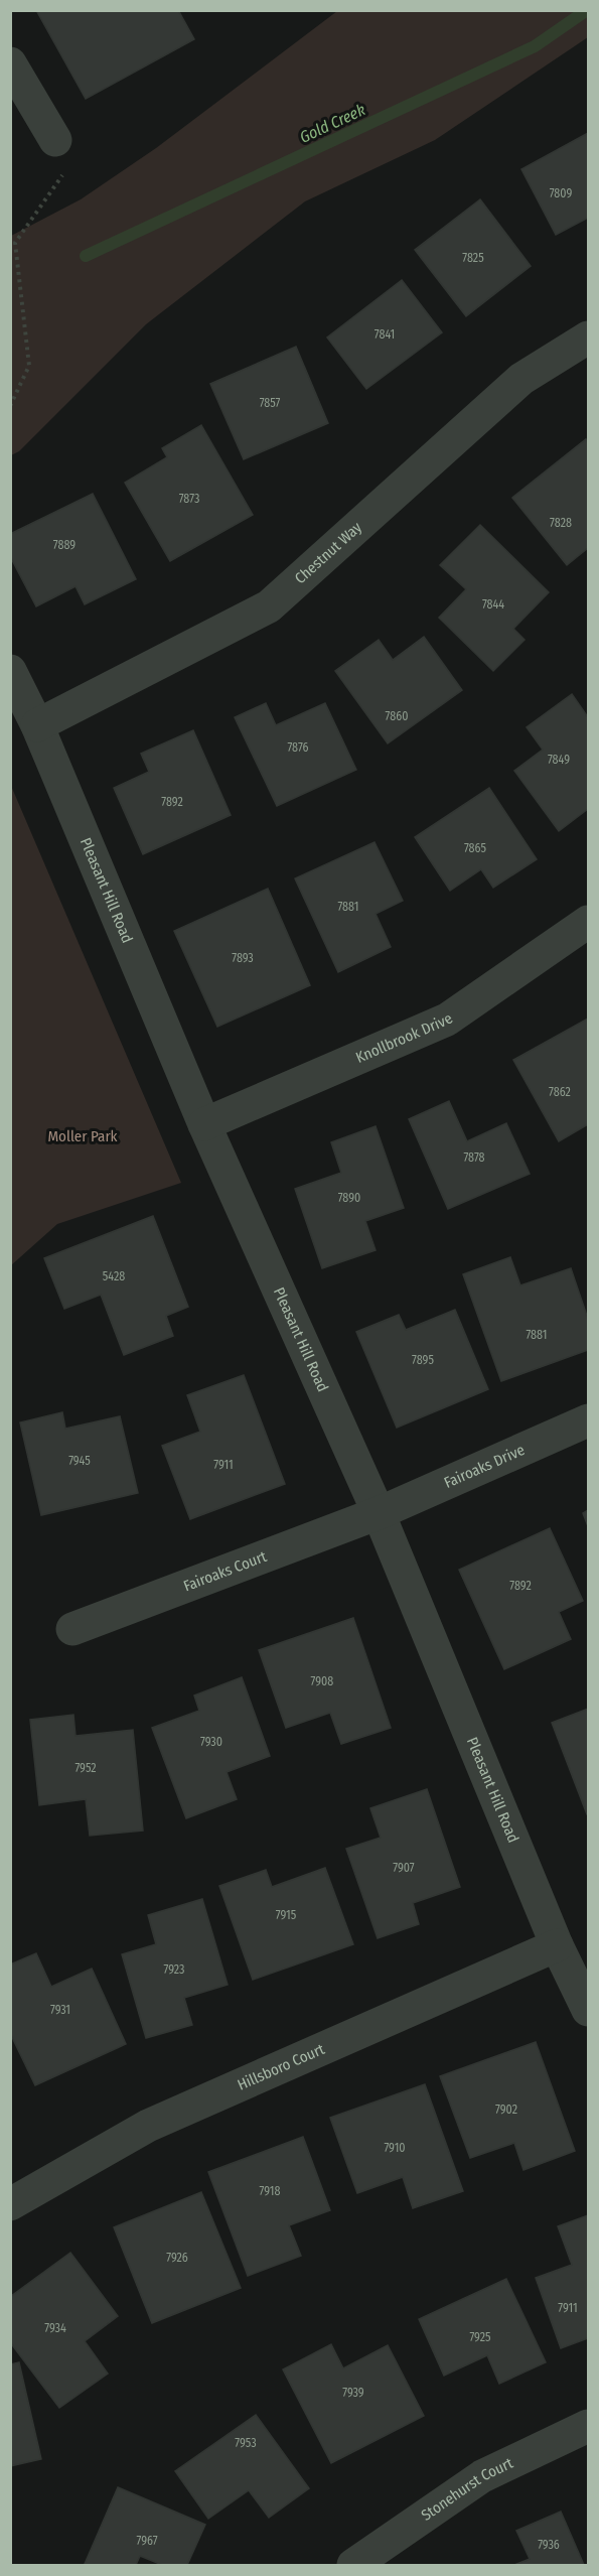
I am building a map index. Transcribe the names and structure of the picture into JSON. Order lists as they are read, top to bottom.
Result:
{
  "streets": {
    "street": [
      "Chestnut Way",
      "Pleasant Hill Road",
      "Knollbrook Drive",
      "Fairoaks Drive",
      "Fairoaks Court",
      "Hillsboro Court",
      "Stonehurst Court"
    ]
  },
  "crossings": [
    ["Chestnut Way", "Pleasant Hill Road"],
    ["Pleasant Hill Road", "Knollbrook Drive"],
    ["Pleasant Hill Road", "Fairoaks Drive"],
    ["Pleasant Hill Road", "Fairoaks Court"],
    ["Pleasant Hill Road", "Hillsboro Court"],
    ["Fairoaks Drive", "Fairoaks Court"]
  ],
  "water": ["Gold Creek"],
  "parks": ["Moller Park"],
  "house_numbers": [
    "7809",
    "7825",
    "7841",
    "7857",
    "7873",
    "7828",
    "7889",
    "7844",
    "7860",
    "7876",
    "7849",
    "7892",
    "7865",
    "7881",
    "7893",
    "7862",
    "7878",
    "7890",
    "5428",
    "7881",
    "7895",
    "7945",
    "7911",
    "7892",
    "7908",
    "7930",
    "7952",
    "7907",
    "7915",
    "7923",
    "7931",
    "7902",
    "7910",
    "7918",
    "7926",
    "7911",
    "7934",
    "7925",
    "7939",
    "7953",
    "7967",
    "7936"
  ]
}
